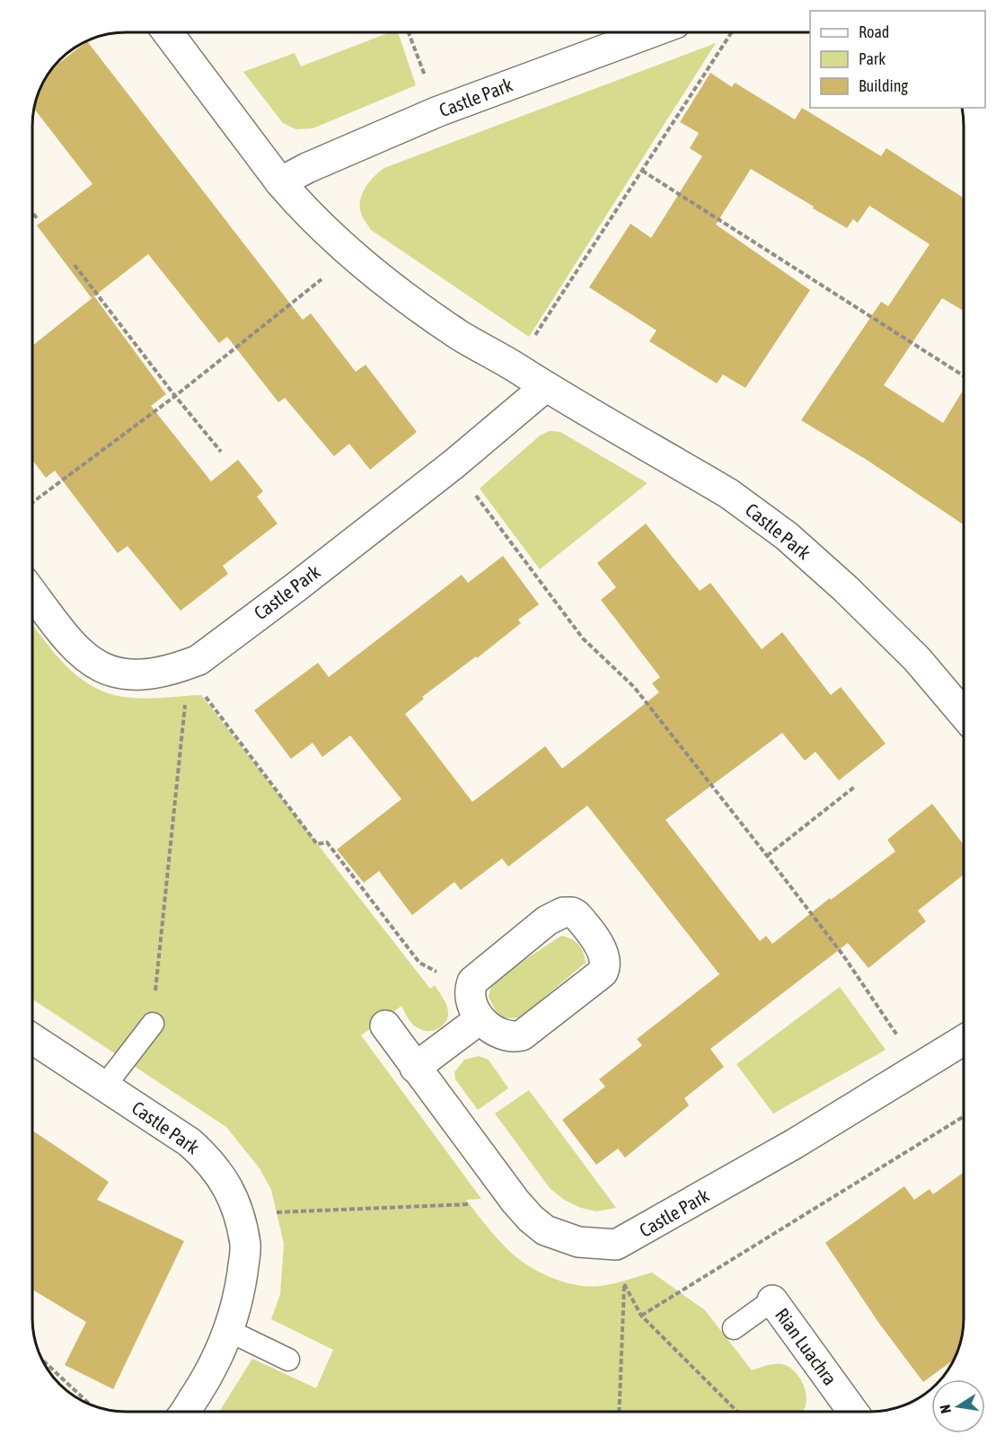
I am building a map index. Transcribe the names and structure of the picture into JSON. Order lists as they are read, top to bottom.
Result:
{
  "streets": {
    "street": ["Castle Park", "Rian Luachra"]
  },
  "legend": ["Road", "Park", "Building"],
  "north": "left"
}
